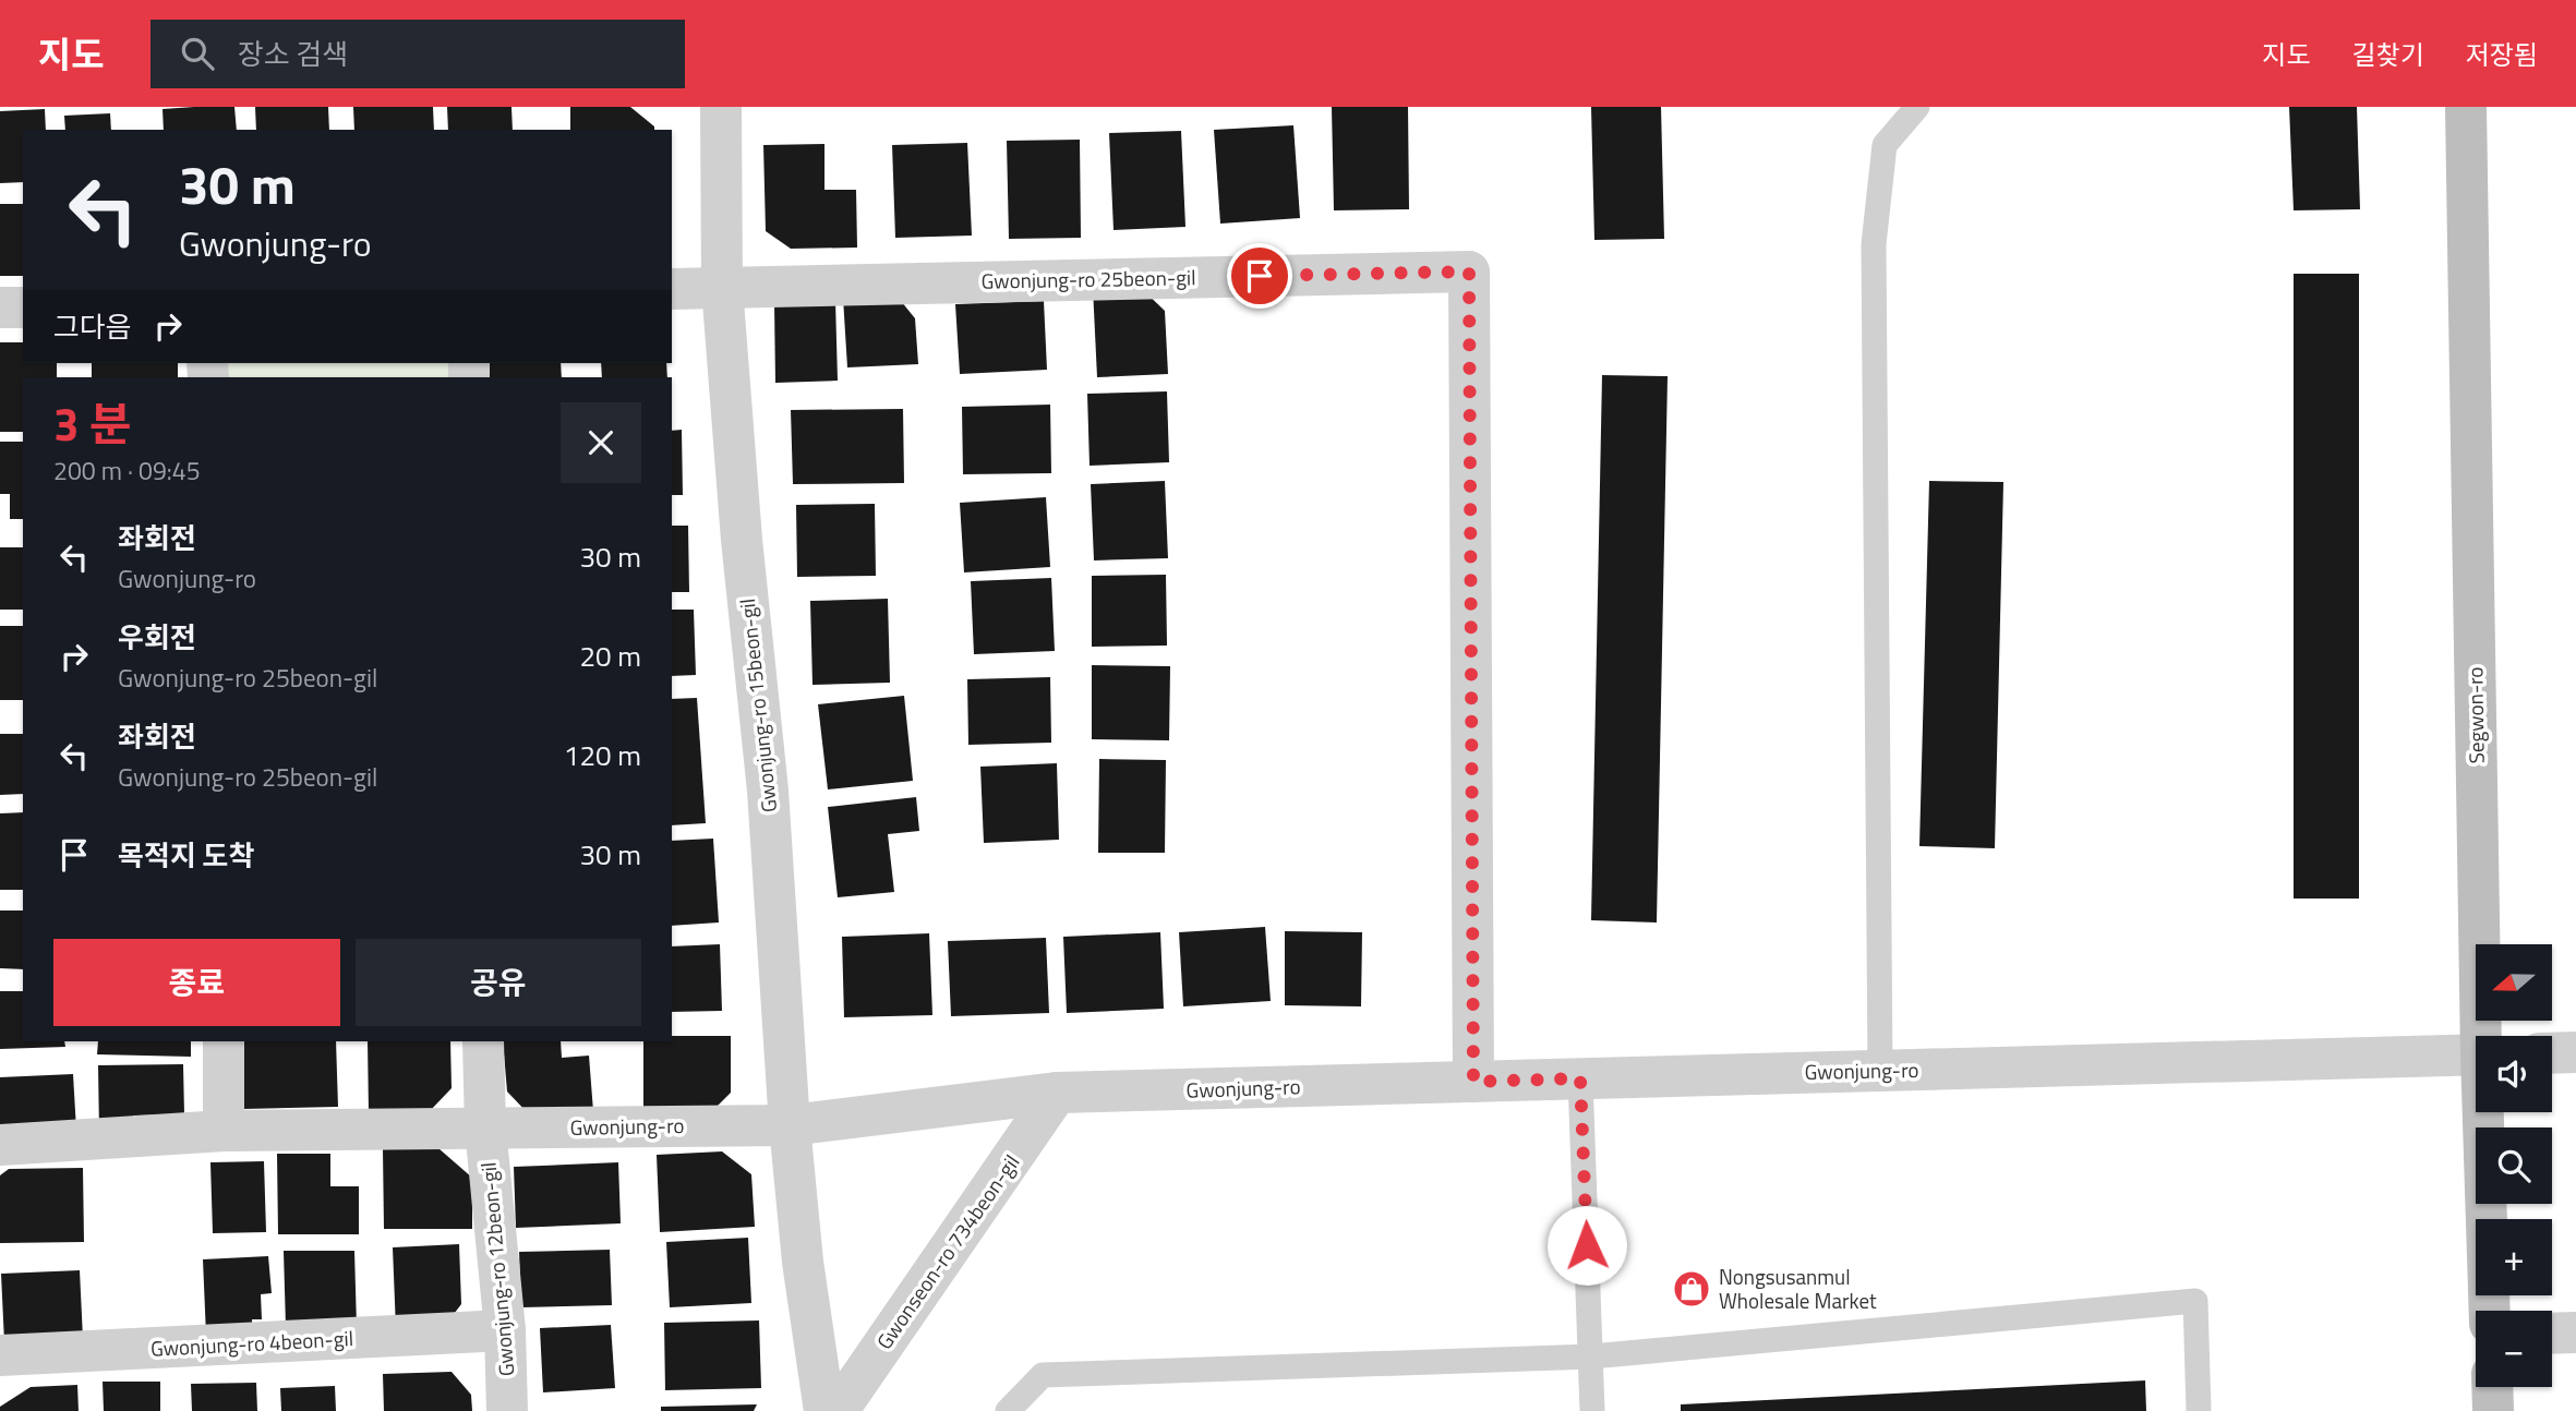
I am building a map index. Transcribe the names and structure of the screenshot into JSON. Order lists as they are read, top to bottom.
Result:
{
  "streets": {
    "street": [
      "Gwonjung-ro 25beon-gil",
      "Gwonjung-ro 15beon-gil",
      "Segwon-ro",
      "Gwonjung-ro",
      "Gwonseon-ro 734beon-gil",
      "Gwonjung-ro 12beon-gil",
      "Gwonjung-ro 4beon-gil"
    ]
  },
  "crossings": [
    ["Gwonjung-ro 25beon-gil", "Gwonjung-ro 15beon-gil"],
    ["Gwonjung-ro 25beon-gil", "Gwonjung-ro"],
    ["Gwonjung-ro 15beon-gil", "Gwonjung-ro"],
    ["Gwonjung-ro", "Gwonseon-ro 734beon-gil"],
    ["Gwonjung-ro", "Gwonjung-ro 12beon-gil"],
    ["Gwonjung-ro 12beon-gil", "Gwonjung-ro 4beon-gil"]
  ],
  "places": {
    "shop": ["Nongsusanmul Wholesale Market"]
  },
  "north": "left",
  "page": {
    "header": "지도",
    "search": "장소 검색",
    "nav": ["지도", "길찾기", "저장됨"],
    "turn": ["30 m", "Gwonjung-ro"],
    "then": "그다음",
    "heading": ["3 분", "200 m · 09:45"],
    "list": [
      {
        "name": "좌회전",
        "note": "Gwonjung-ro",
        "value": "30 m"
      },
      {
        "name": "우회전",
        "note": "Gwonjung-ro 25beon-gil",
        "value": "20 m"
      },
      {
        "name": "좌회전",
        "note": "Gwonjung-ro 25beon-gil",
        "value": "120 m"
      },
      {
        "name": "목적지 도착",
        "value": "30 m"
      }
    ],
    "buttons": ["종료", "공유"],
    "map_buttons": ["+", "−"]
  }
}
